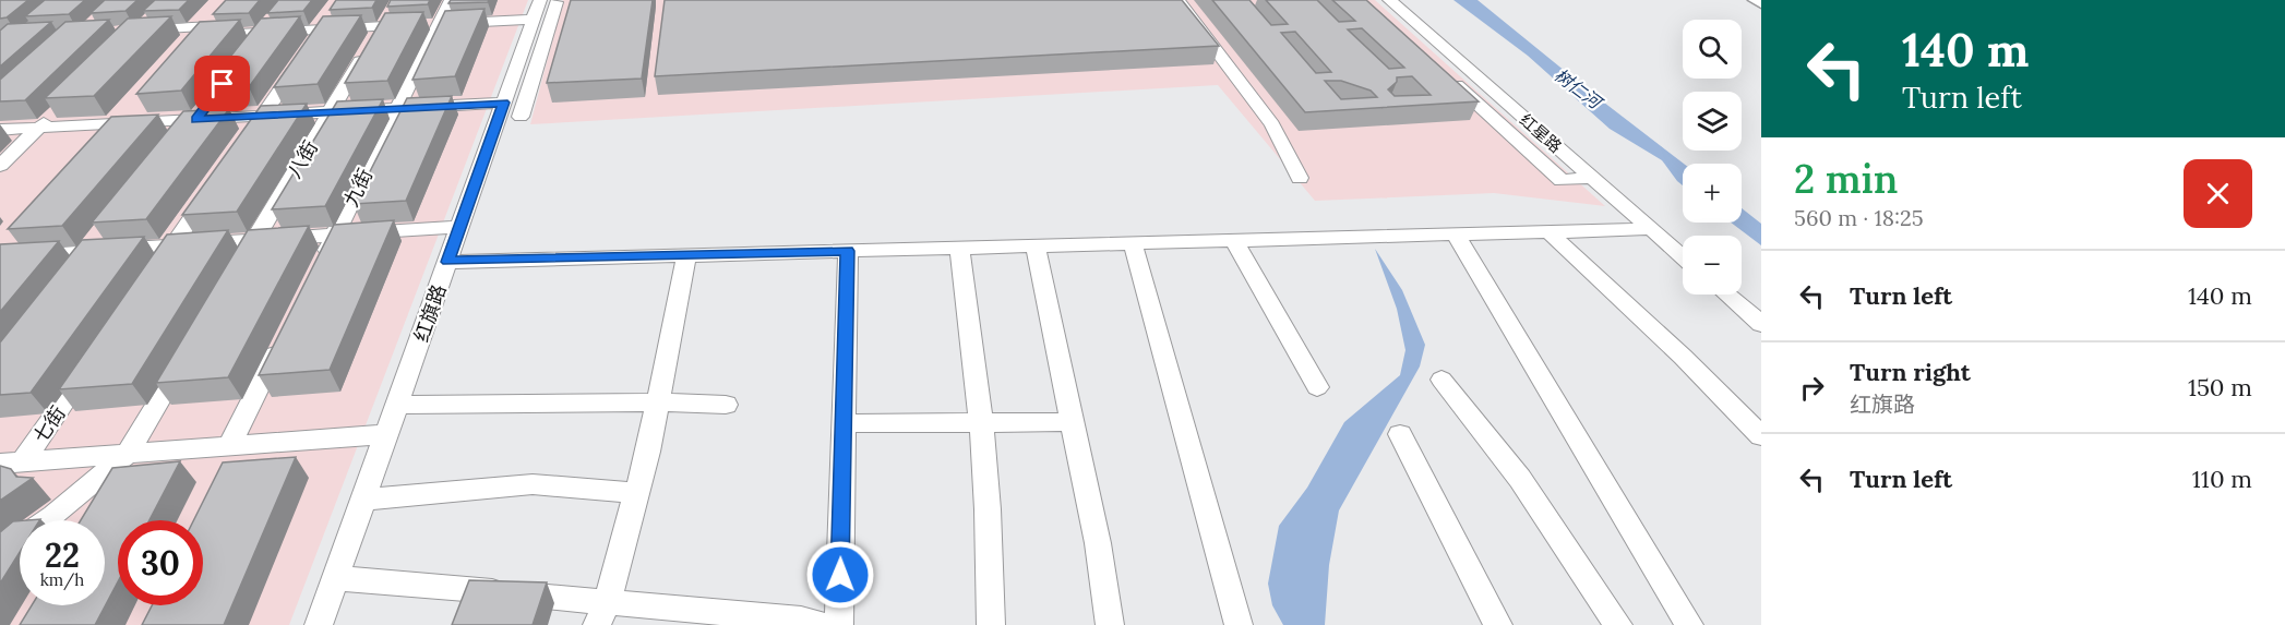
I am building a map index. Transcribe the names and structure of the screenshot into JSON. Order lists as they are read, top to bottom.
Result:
{
  "streets": {
    "street": [
      "红星路",
      "八街",
      "九街",
      "红旗路",
      "七街"
    ]
  },
  "water": ["树仁河"],
  "page": {
    "turn": ["140 m", "Turn left"],
    "map_buttons": ["+", "−"],
    "heading": ["2 min", "560 m · 18:25"],
    "list": [
      {
        "name": "Turn left",
        "value": "140 m"
      },
      {
        "name": "Turn right",
        "note": "红旗路",
        "value": "150 m"
      },
      {
        "name": "Turn left",
        "value": "110 m"
      }
    ],
    "speed": "22 km/h",
    "limit": "30"
  }
}
